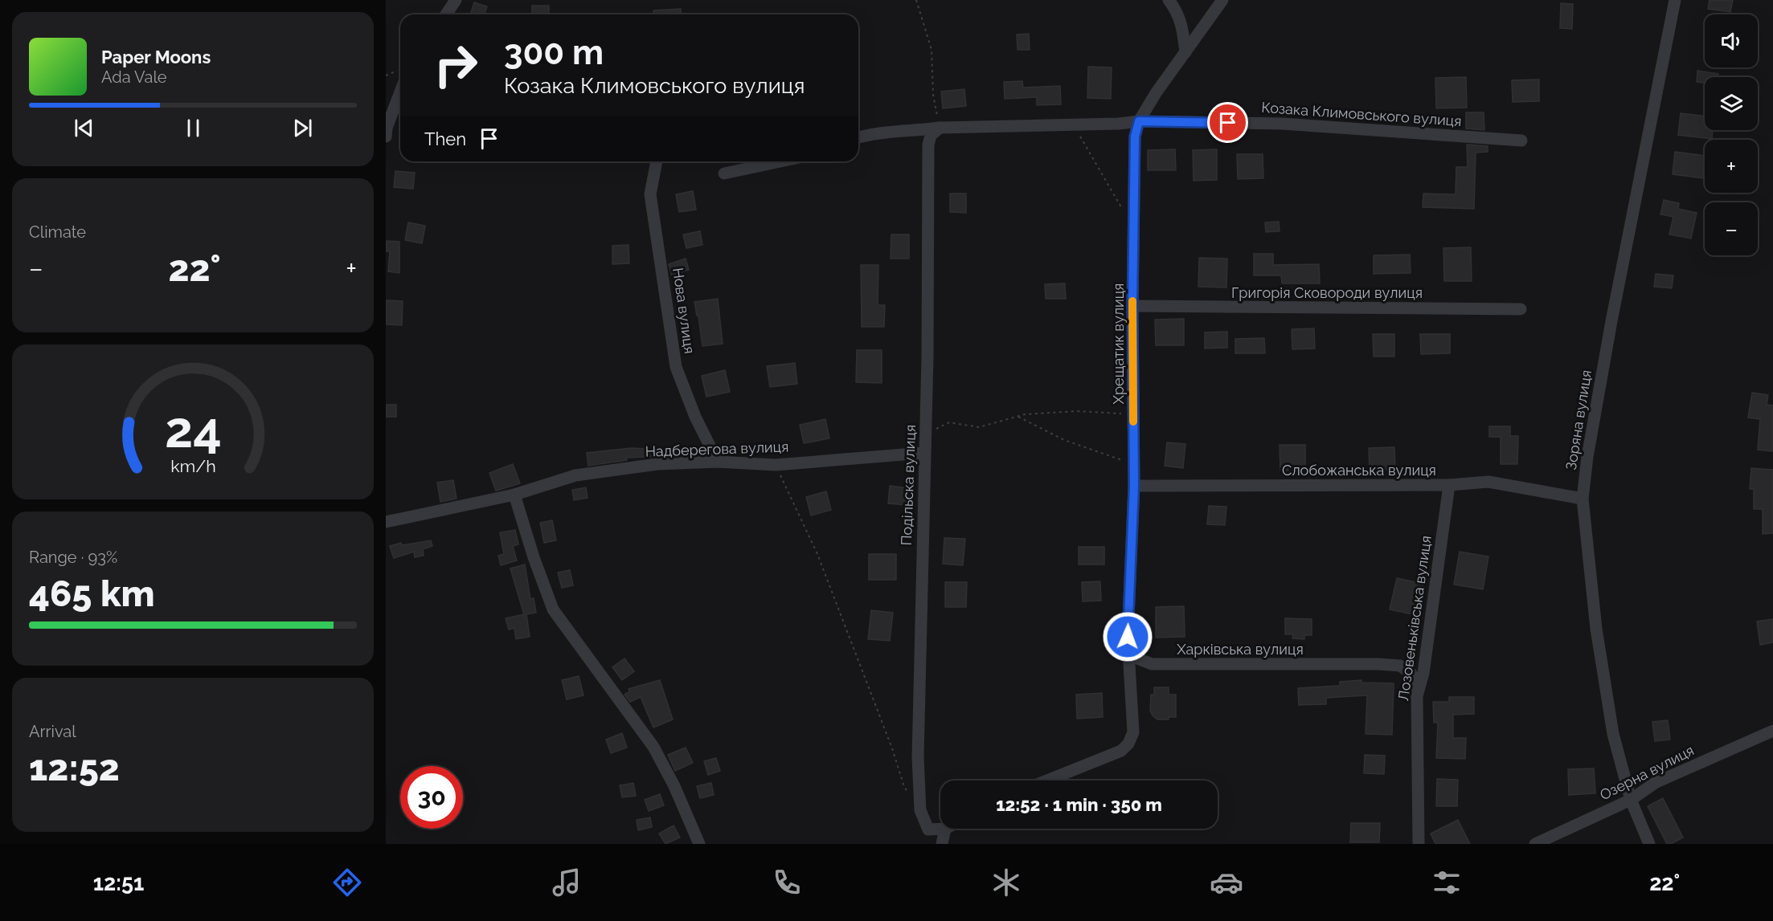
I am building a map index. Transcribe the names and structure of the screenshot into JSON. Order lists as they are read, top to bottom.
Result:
{
  "streets": {
    "street": [
      "Козака Климовського вулиця",
      "Григорія Сковороди вулиця",
      "Нова вулиця",
      "Хрещатик вулиця",
      "Зоряна вулиця",
      "Надберегова вулиця",
      "Слобожанська вулиця",
      "Подільска вулиця",
      "Лозовеньківська вулиця",
      "Харківська вулиця",
      "Озерна вулиця"
    ]
  },
  "crossings": [
    ["Козака Климовського вулиця", "Хрещатик вулиця"],
    ["Козака Климовського вулиця", "Подільска вулиця"],
    ["Григорія Сковороди вулиця", "Хрещатик вулиця"],
    ["Нова вулиця", "Надберегова вулиця"],
    ["Хрещатик вулиця", "Слобожанська вулиця"],
    ["Хрещатик вулиця", "Харківська вулиця"],
    ["Зоряна вулиця", "Слобожанська вулиця"],
    ["Зоряна вулиця", "Озерна вулиця"],
    ["Надберегова вулиця", "Подільска вулиця"],
    ["Слобожанська вулиця", "Лозовеньківська вулиця"],
    ["Лозовеньківська вулиця", "Харківська вулиця"]
  ],
  "page": {
    "map_buttons": ["+", "−"],
    "turn": ["300 m", "Козака Климовського вулиця"],
    "song": ["Paper Moons", "Ada Vale"],
    "then": "Then",
    "tile": [
      "Climate",
      ["Range · 93%", "465 km"],
      ["Arrival", "12:52"]
    ],
    "heat": ["−", "22°", "+"],
    "limit": "30",
    "trip": "12:52 · 1 min · 350 m",
    "tabs": ["12:51", "22°"],
    "gauge": ["24", "km/h"]
  }
}
